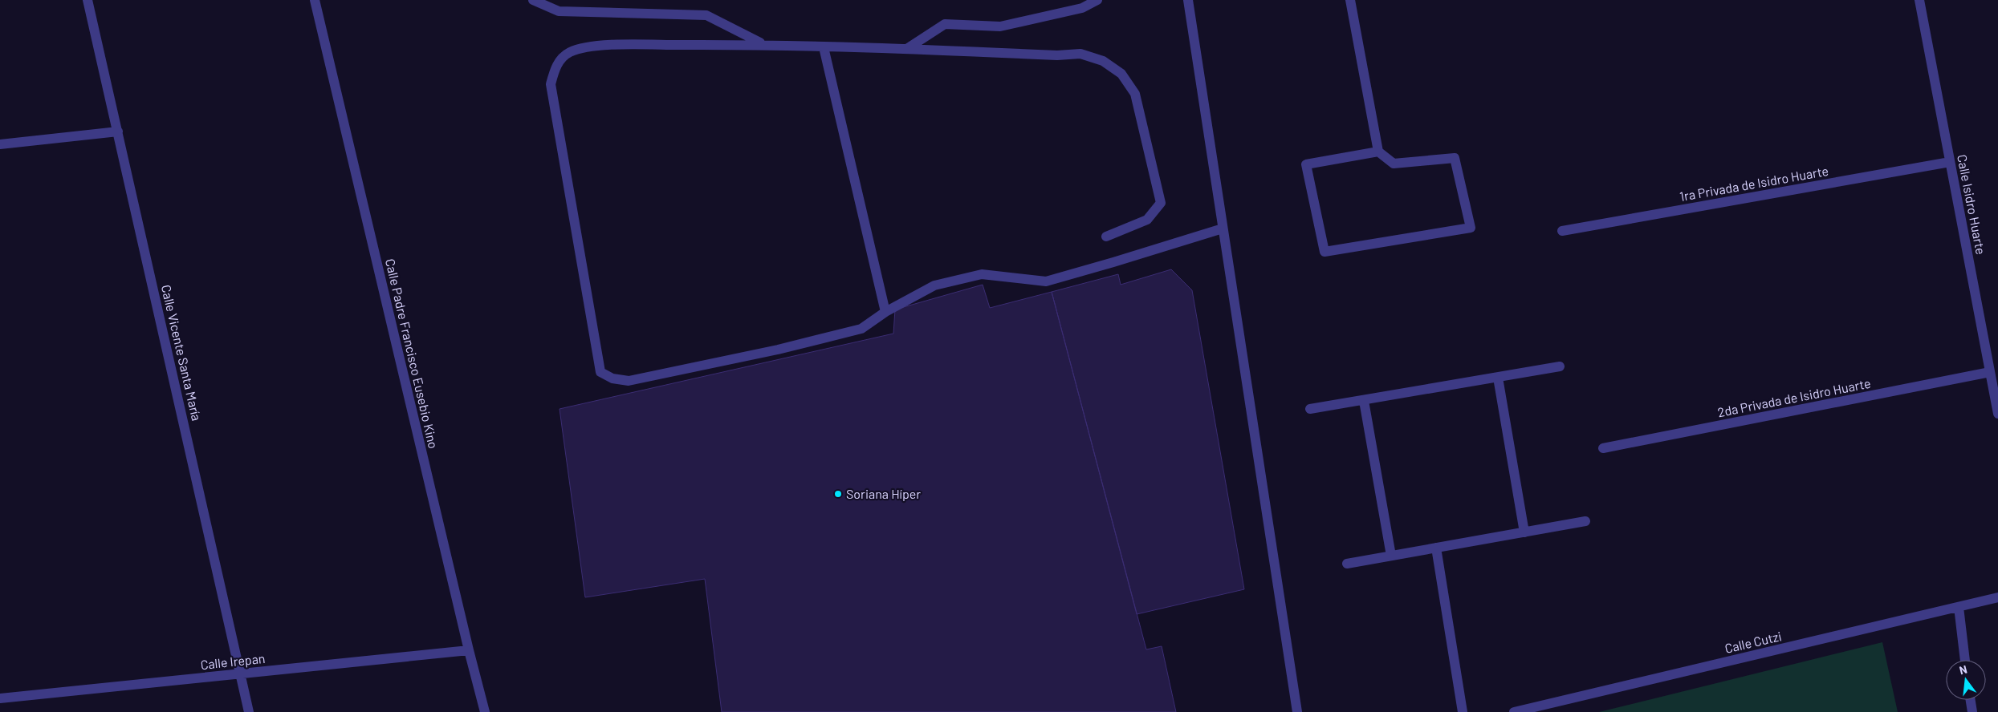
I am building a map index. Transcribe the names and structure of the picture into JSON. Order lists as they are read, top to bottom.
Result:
{
  "streets": {
    "street": [
      "1ra Privada de Isidro Huarte",
      "Calle Isidro Huarte",
      "Calle Vicente Santa María",
      "Calle Padre Francisco Eusebio Kino",
      "2da Privada de Isidro Huarte",
      "Calle Cutzi",
      "Calle Irepan"
    ]
  },
  "crossings": [
    ["1ra Privada de Isidro Huarte", "Calle Isidro Huarte"],
    ["Calle Isidro Huarte", "2da Privada de Isidro Huarte"],
    ["Calle Vicente Santa María", "Calle Irepan"],
    ["Calle Padre Francisco Eusebio Kino", "Calle Irepan"]
  ],
  "places": ["Soriana Híper"],
  "north": "top"
}
